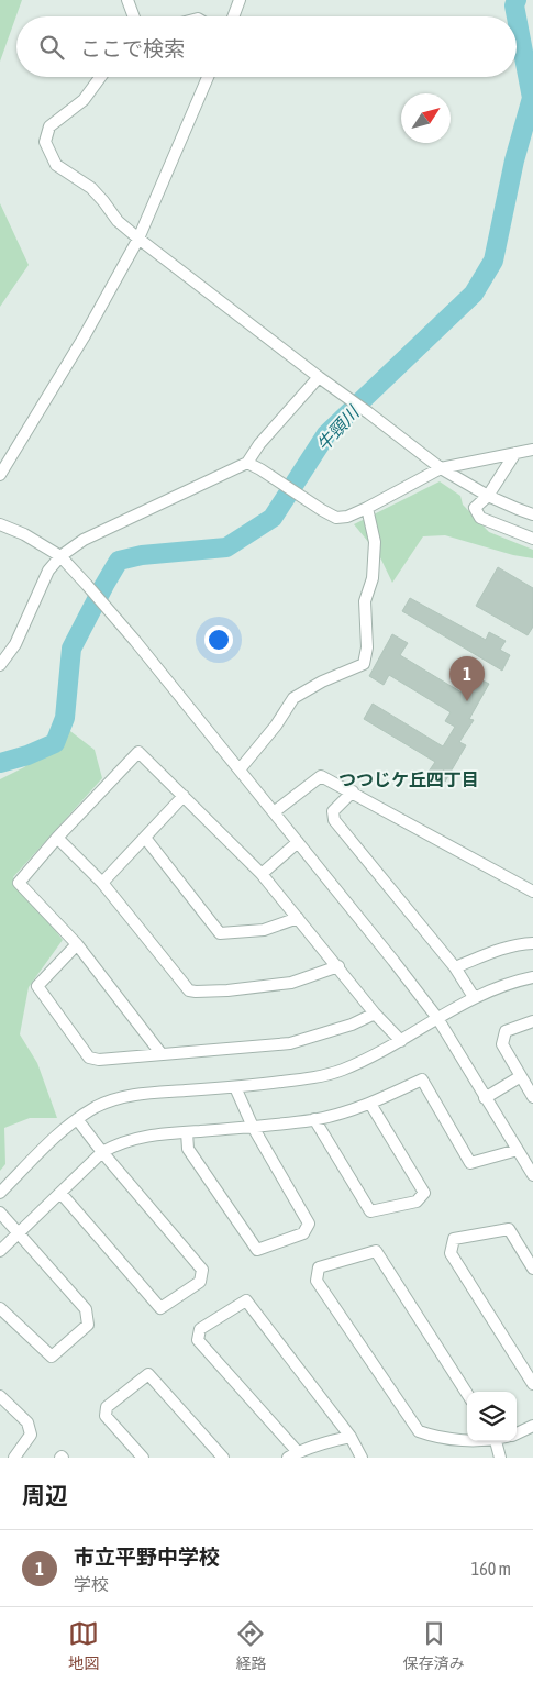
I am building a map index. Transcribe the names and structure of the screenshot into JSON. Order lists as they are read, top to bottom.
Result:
{
  "districts": ["つつじケ丘四丁目"],
  "water": ["牛頸川"],
  "north": "top right",
  "page": {
    "search": "ここで検索",
    "pins": "1",
    "heading": "周辺",
    "list": [
      {
        "mark": "1",
        "name": "市立平野中学校",
        "note": "学校",
        "value": "160 m"
      }
    ],
    "nav": ["地図", "経路", "保存済み"]
  }
}
